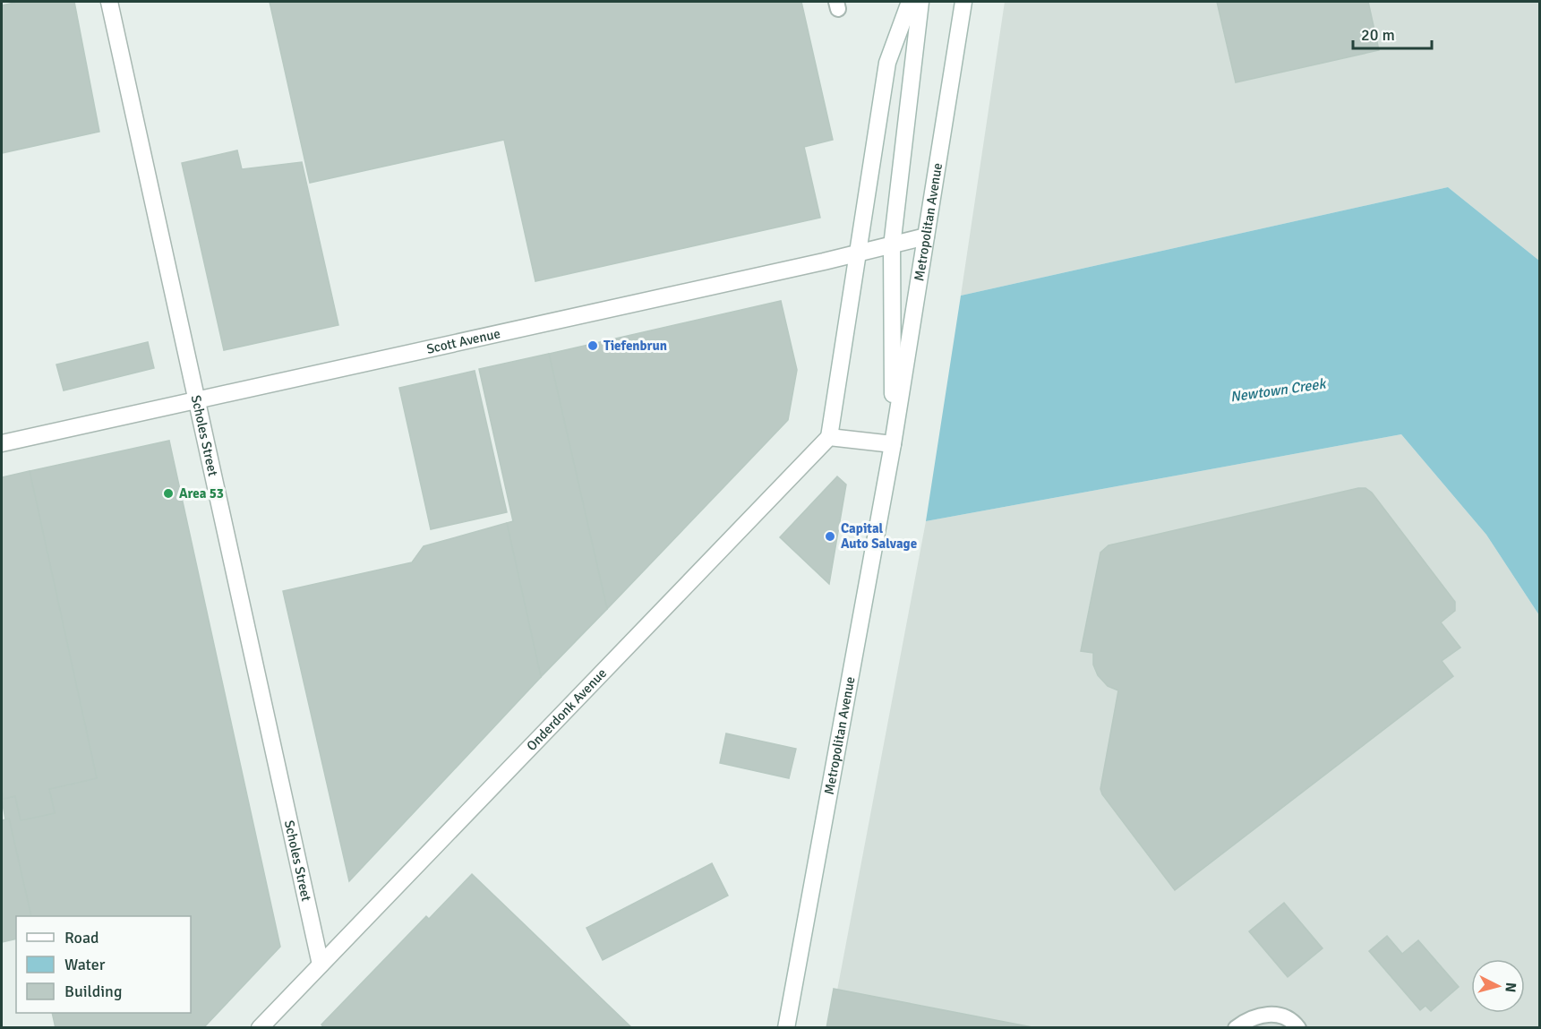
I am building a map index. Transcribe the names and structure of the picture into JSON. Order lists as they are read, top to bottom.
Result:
{
  "streets": {
    "street": [
      "Metropolitan Avenue",
      "Scott Avenue",
      "Scholes Street",
      "Onderdonk Avenue"
    ]
  },
  "crossings": [
    ["Metropolitan Avenue", "Scott Avenue"],
    ["Scott Avenue", "Scholes Street"],
    ["Scholes Street", "Onderdonk Avenue"]
  ],
  "water": ["Newtown Creek"],
  "places": ["Tiefenbrun", "Area 53", "Capital Auto Salvage"],
  "legend": ["Road", "Water", "Building"],
  "scale_bar": "20 m",
  "north": "right"
}
